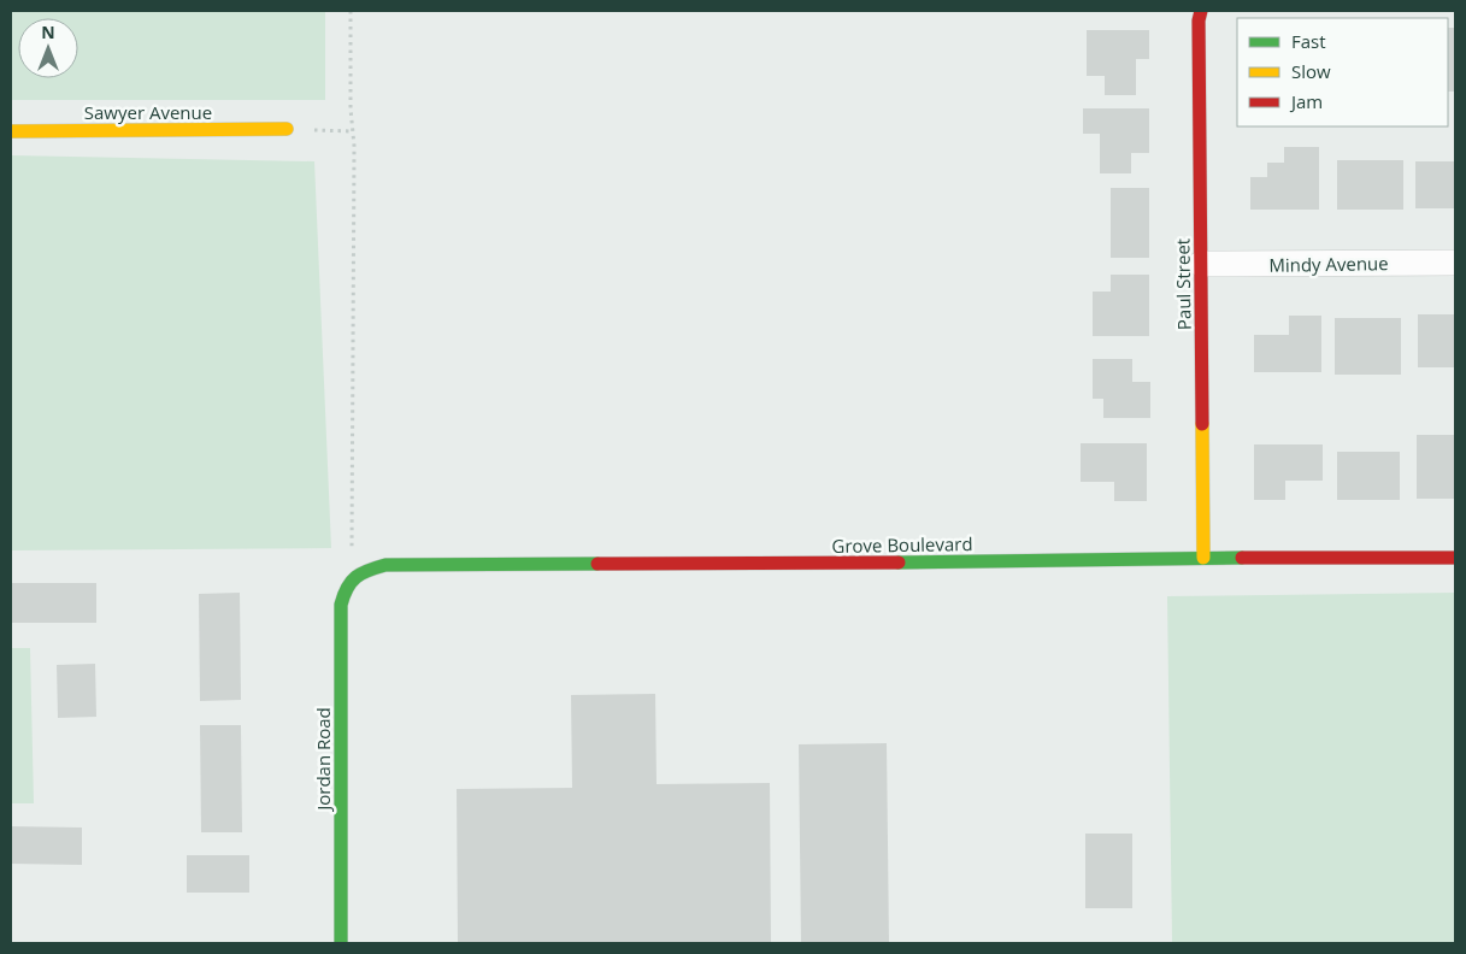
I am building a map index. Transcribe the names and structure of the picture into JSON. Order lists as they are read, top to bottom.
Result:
{
  "streets": {
    "street": [
      "Sawyer Avenue",
      "Mindy Avenue",
      "Paul Street",
      "Grove Boulevard",
      "Jordan Road"
    ]
  },
  "crossings": [
    ["Mindy Avenue", "Paul Street"],
    ["Paul Street", "Grove Boulevard"],
    ["Grove Boulevard", "Jordan Road"]
  ],
  "legend": ["Fast", "Slow", "Jam"],
  "north": "top"
}
